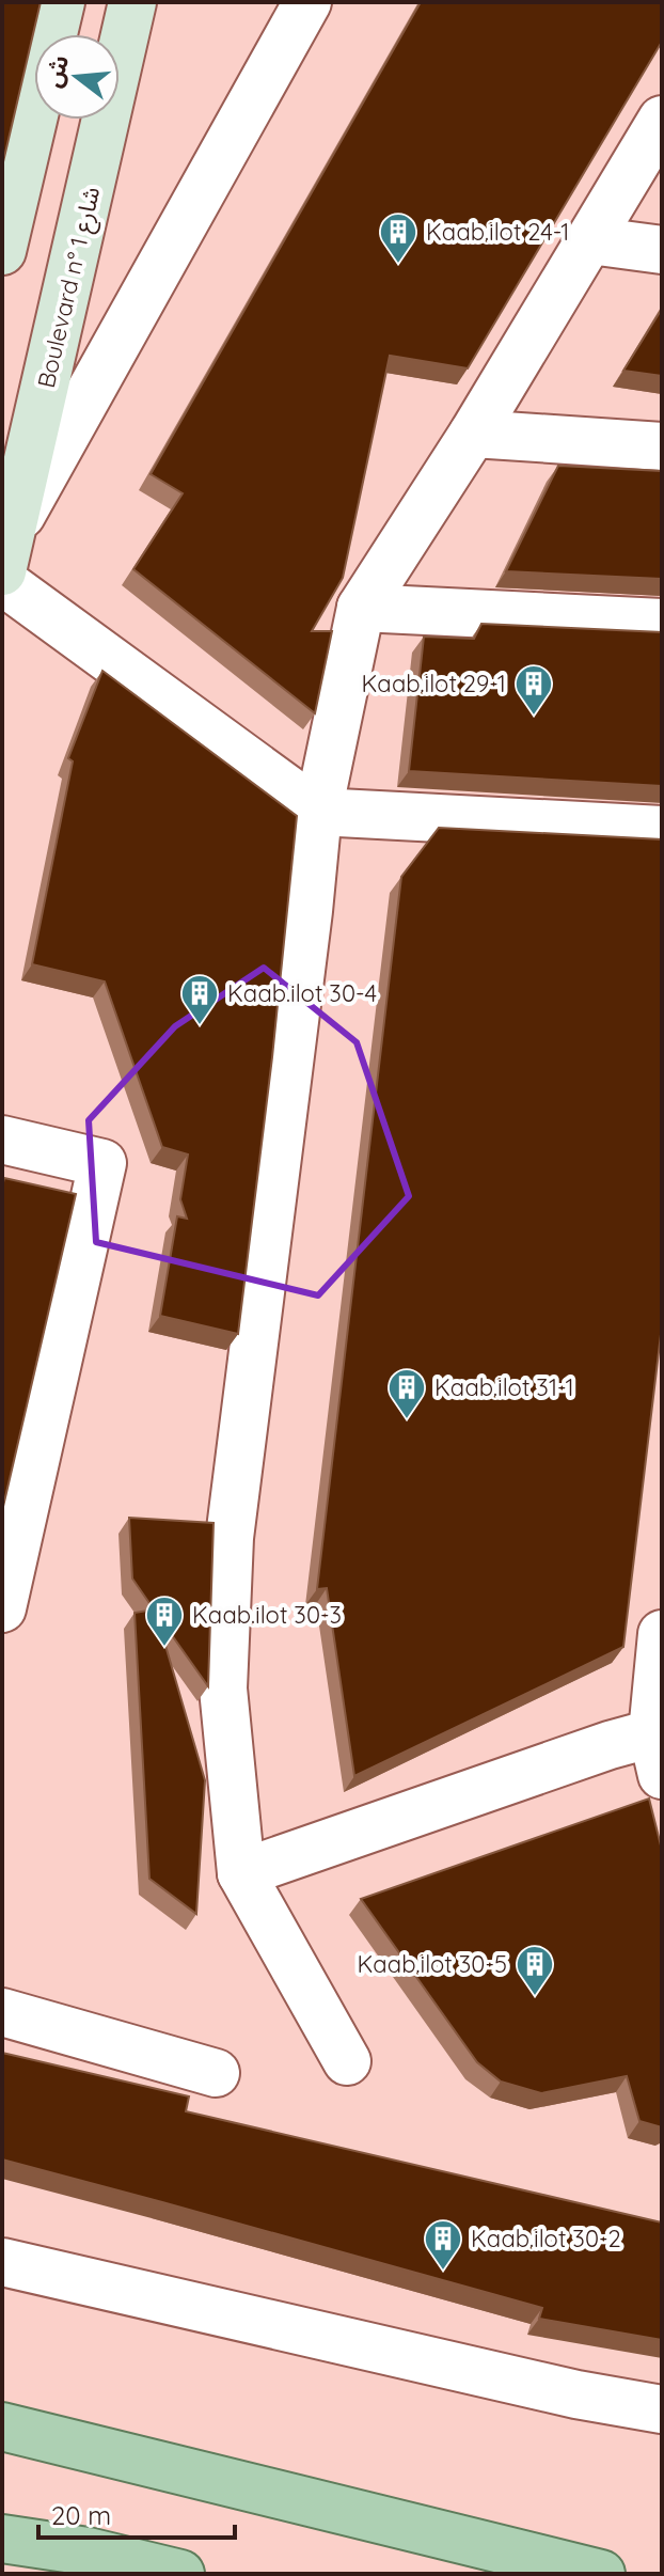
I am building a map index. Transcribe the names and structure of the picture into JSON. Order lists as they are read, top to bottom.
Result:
{
  "streets": {
    "main road": ["Boulevard n° شارع 1"]
  },
  "places": {
    "building": [
      "Kaab.ilot 24-1",
      "Kaab.ilot 29-1",
      "Kaab.ilot 30-4",
      "Kaab.ilot 31-1",
      "Kaab.ilot 30-3",
      "Kaab.ilot 30-5",
      "Kaab.ilot 30-2"
    ]
  },
  "scale_bar": "20 m",
  "north": "left"
}
